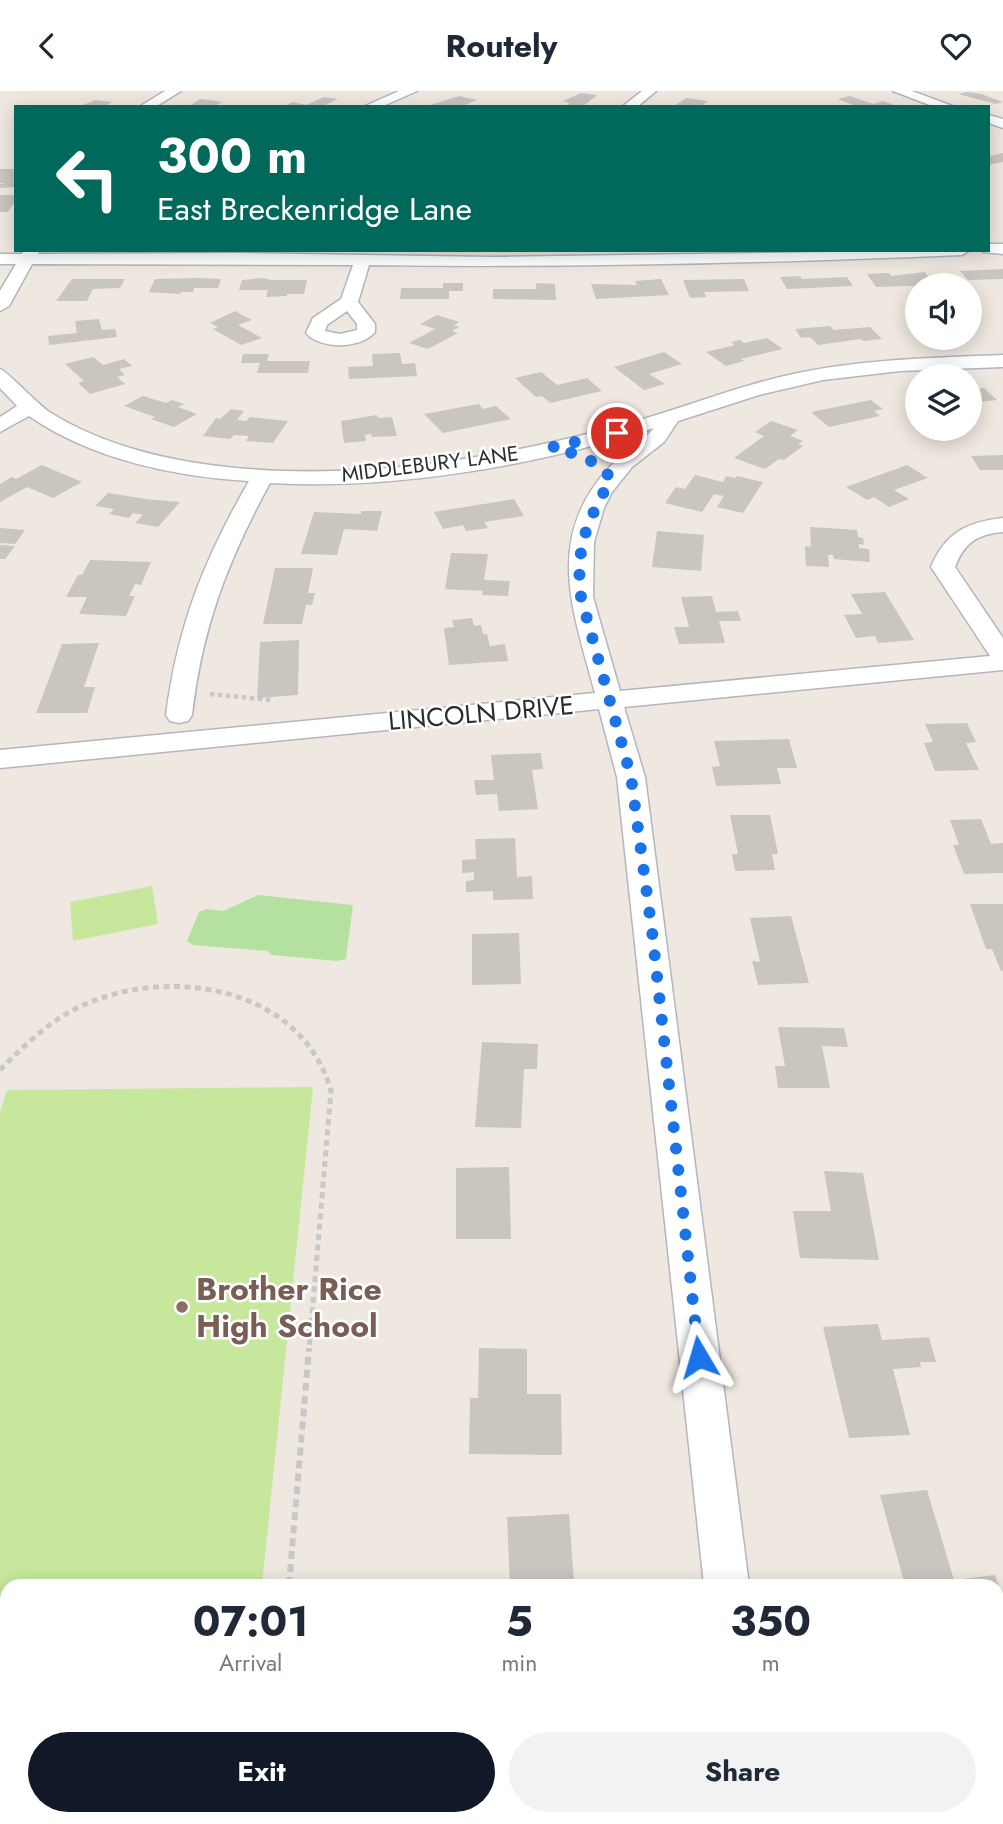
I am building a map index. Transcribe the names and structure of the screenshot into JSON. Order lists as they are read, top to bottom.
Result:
{
  "streets": {
    "street": ["MIDDLEBURY LANE", "LINCOLN DRIVE"]
  },
  "places": ["Brother Rice High School"],
  "page": {
    "header": "Routely",
    "turn": ["300 m", "East Breckenridge Lane"],
    "eta": [
      "07:01",
      "Arrival",
      "5",
      "min",
      "350",
      "m"
    ],
    "buttons": ["Exit", "Share"]
  }
}
